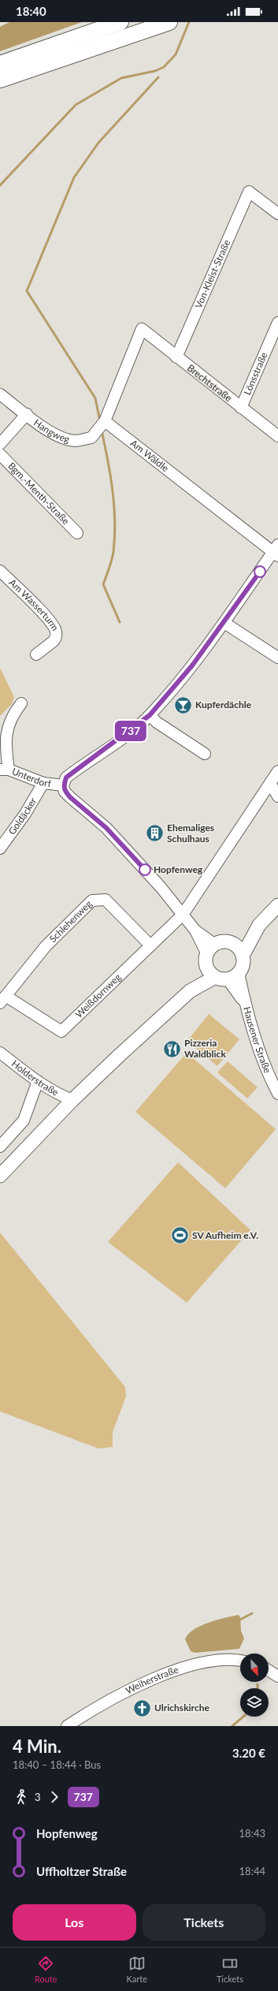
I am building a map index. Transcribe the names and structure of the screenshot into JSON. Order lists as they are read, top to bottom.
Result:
{
  "streets": {
    "street": [
      "Von-Kleist-Straße",
      "Lönsstraße",
      "Brechtstraße",
      "Hangweg",
      "Am Wäldle",
      "Bgm.-Menth-Straße",
      "Am Wasserturm",
      "Unterdorf",
      "Goldäcker",
      "Schlehenweg",
      "Weißdornweg",
      "Hausener Straße",
      "Holderstraße",
      "Weiherstraße"
    ]
  },
  "crossings": [
    ["Von-Kleist-Straße", "Brechtstraße"],
    ["Lönsstraße", "Brechtstraße"],
    ["Brechtstraße", "Hangweg"],
    ["Brechtstraße", "Am Wäldle"],
    ["Hangweg", "Am Wäldle"],
    ["Unterdorf", "Goldäcker"],
    ["Schlehenweg", "Weißdornweg"]
  ],
  "places": {
    "bar": ["Kupferdächle"],
    "building": ["Ehemaliges Schulhaus"],
    "other": ["Hopfenweg"],
    "restaurant": ["Pizzeria Waldblick"],
    "sports": ["SV Aufheim e.V."],
    "church": ["Ulrichskirche"]
  },
  "lines": ["bus line 737"],
  "north": "bottom right",
  "page": {
    "status": "18:40",
    "on_map": "737",
    "heading": ["4 Min.", "18:40 – 18:44 · Bus", "3.20 €"],
    "legs": ["3", "737"],
    "list": [
      {
        "name": "Hopfenweg",
        "value": "18:43"
      },
      {
        "name": "Uffholtzer Straße",
        "value": "18:44"
      }
    ],
    "buttons": ["Los", "Tickets"],
    "tabs": ["Route", "Karte", "Tickets"]
  }
}
